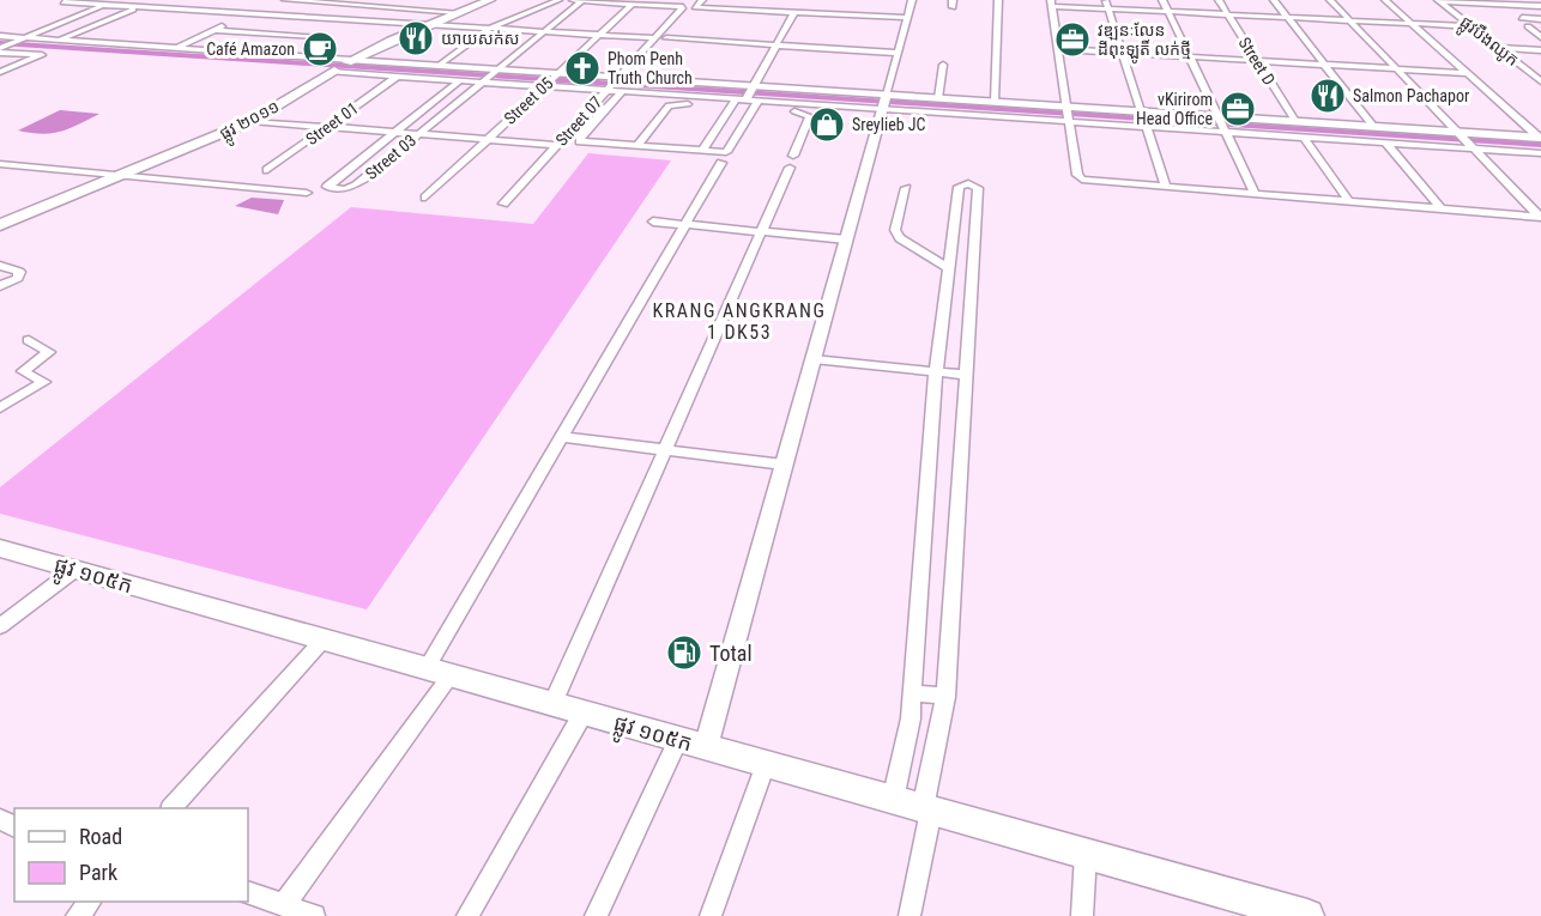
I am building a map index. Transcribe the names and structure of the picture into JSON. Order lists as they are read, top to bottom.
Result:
{
  "streets": {
    "main road": ["ផ្លូវ ២០១១", "ផ្លូវ ១០៥ក"],
    "street": [
      "ផ្លូវបឹងឈូក",
      "Street D",
      "Street 05",
      "Street 07",
      "Street 01",
      "Street 03"
    ]
  },
  "crossings": [
    ["Street 05", "Street 07"]
  ],
  "districts": ["KRANG ANGKRANG 1 DK53"],
  "places": {
    "restaurant": ["យាយសក់ស", "Salmon Pachapor"],
    "office": ["វឌ្ឍនៈលែន ដីពុះឡូតិ៍ លក់ថ្មី", "vKirirom Head Office"],
    "cafe": ["Café Amazon"],
    "church": ["Phom Penh Truth Church"],
    "shop": ["Sreylieb JC"],
    "fuel station": ["Total"]
  },
  "legend": ["Road", "Park"]
}
